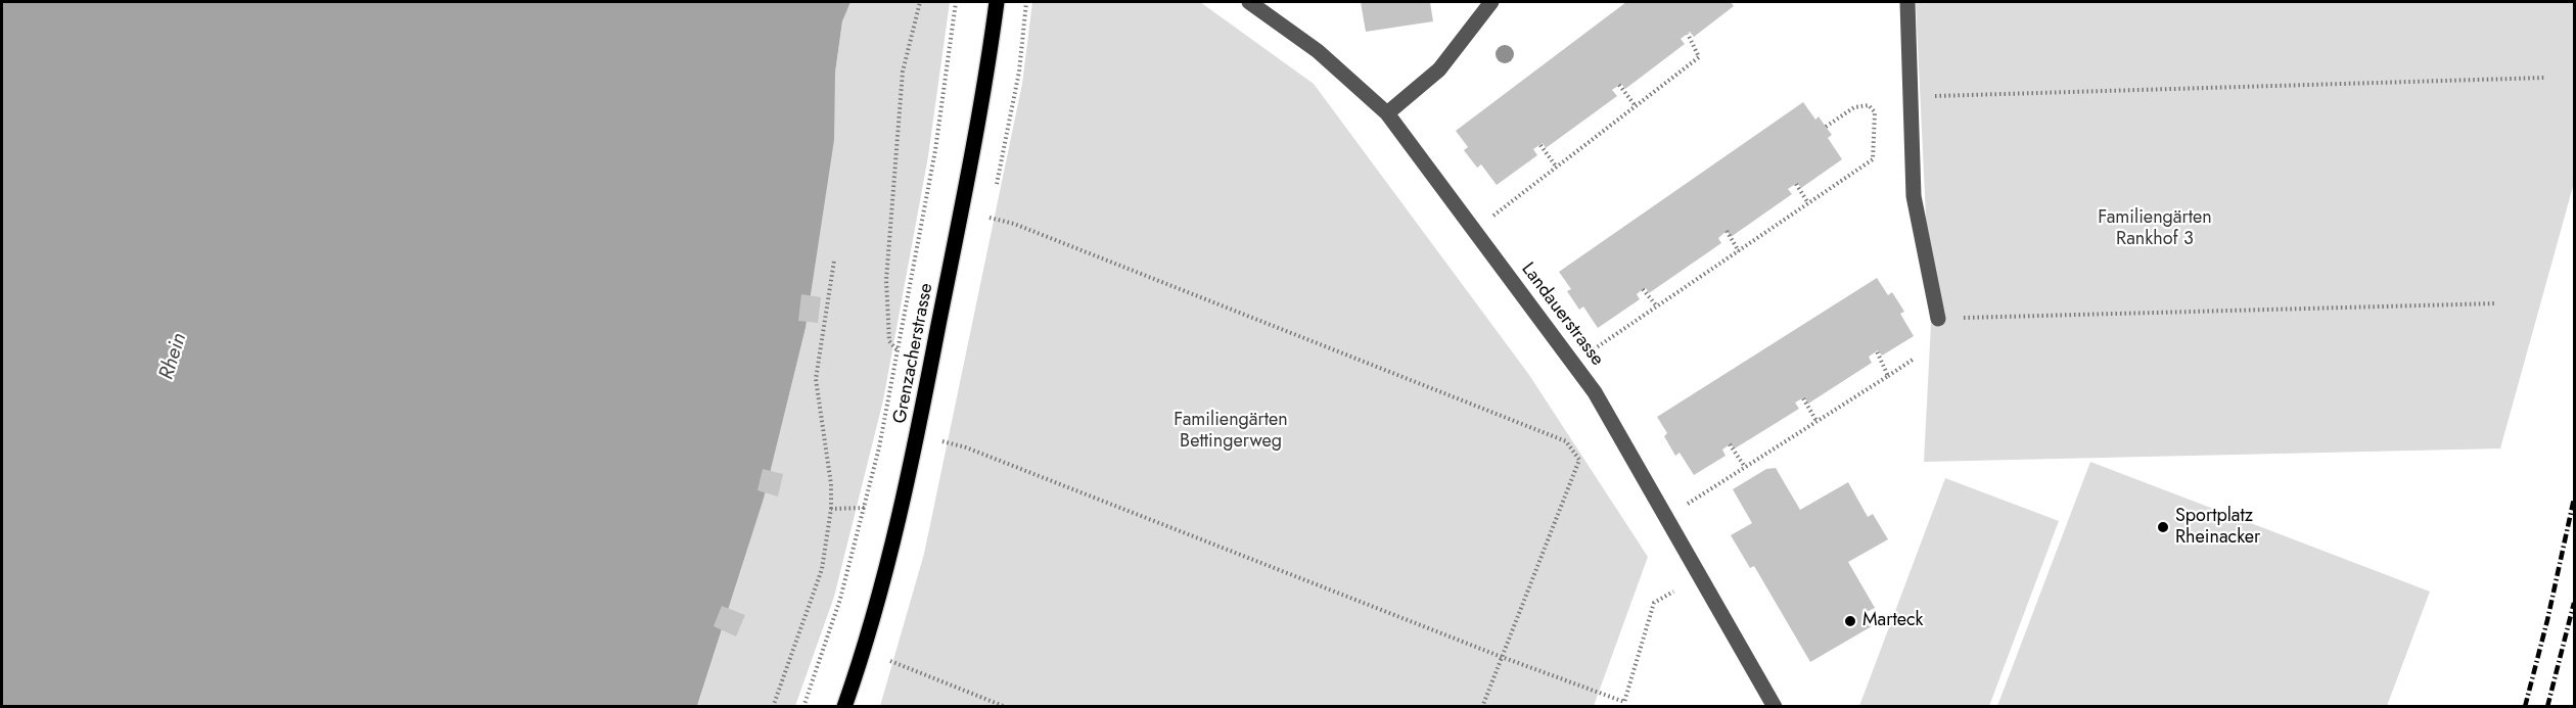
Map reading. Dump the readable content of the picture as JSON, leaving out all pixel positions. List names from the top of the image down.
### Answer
{
  "streets": {
    "main road": ["Grenzacherstrasse"],
    "street": ["Landauerstrasse"]
  },
  "water": ["Rhein"],
  "parks": ["Familiengärten Rankhof 3", "Familiengärten Bettingerweg"],
  "places": ["Sportplatz Rheinacker", "Marteck"]
}
